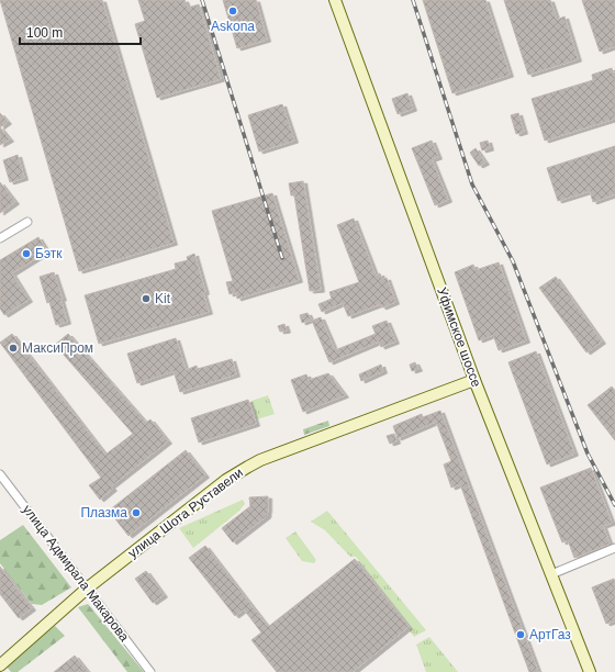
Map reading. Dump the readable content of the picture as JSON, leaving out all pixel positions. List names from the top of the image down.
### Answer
{
  "streets": {
    "main road": ["Уфимское шоссе", "улица Шота Руставели"],
    "street": ["улица Адмирала Макарова"]
  },
  "crossings": [
    ["Уфимское шоссе", "улица Шота Руставели"],
    ["улица Шота Руставели", "улица Адмирала Макарова"]
  ],
  "places": [
    "Askona",
    "Бэтк",
    "Kit",
    "МаксиПром",
    "Плазма",
    "АртГаз"
  ],
  "scale_bar": "100 m"
}
